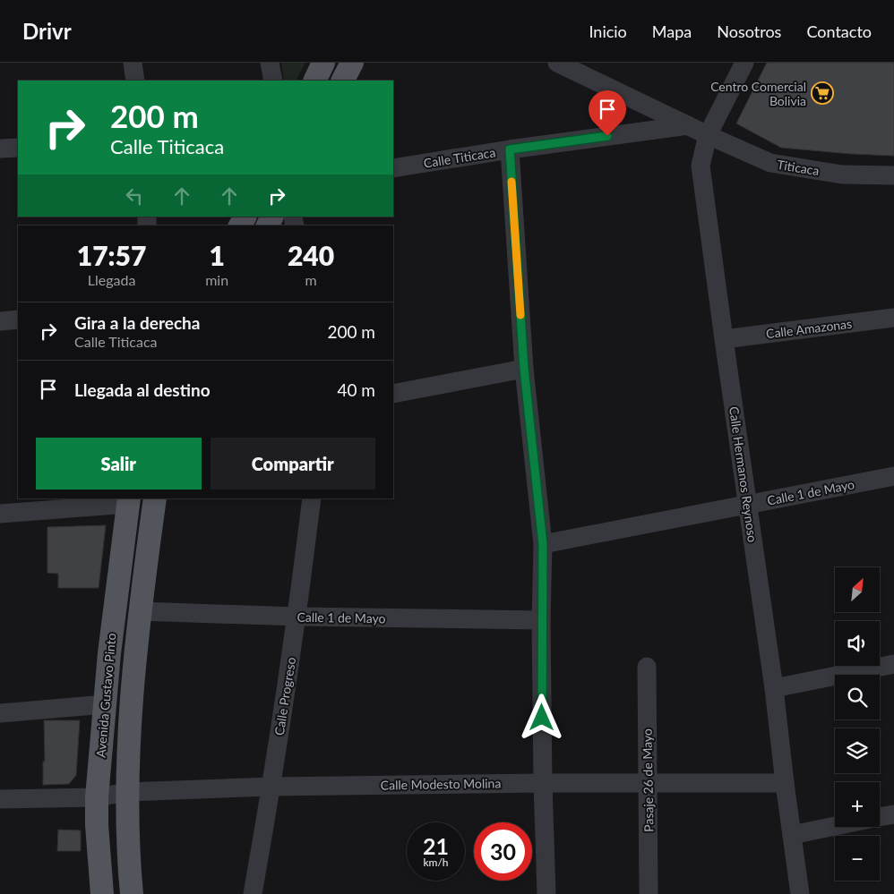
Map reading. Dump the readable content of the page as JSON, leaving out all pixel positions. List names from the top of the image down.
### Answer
{
  "streets": {
    "main road": ["Avenida Gustavo Pinto"],
    "street": [
      "Calle Titicaca",
      "Titicaca",
      "Calle Amazonas",
      "Calle Hermanos Reynoso",
      "Calle 1 de Mayo",
      "Calle Progreso",
      "Pasaje 26 de Mayo",
      "Calle Modesto Molina"
    ]
  },
  "crossings": [
    ["Calle Titicaca", "Titicaca"],
    ["Titicaca", "Calle Hermanos Reynoso"],
    ["Calle Amazonas", "Calle Hermanos Reynoso"],
    ["Calle Hermanos Reynoso", "Calle 1 de Mayo"],
    ["Calle Hermanos Reynoso", "Calle Modesto Molina"],
    ["Calle 1 de Mayo", "Calle Progreso"],
    ["Avenida Gustavo Pinto", "Calle Modesto Molina"],
    ["Calle Progreso", "Calle Modesto Molina"],
    ["Pasaje 26 de Mayo", "Calle Modesto Molina"]
  ],
  "places": {
    "supermarket": ["Centro Comercial Bolivia"]
  },
  "north": "top right",
  "page": {
    "header": "Drivr",
    "nav": [
      "Inicio",
      "Mapa",
      "Nosotros",
      "Contacto"
    ],
    "turn": ["200 m", "Calle Titicaca"],
    "eta": [
      "17:57",
      "Llegada",
      "1",
      "min",
      "240",
      "m"
    ],
    "list": [
      {
        "name": "Gira a la derecha",
        "note": "Calle Titicaca",
        "value": "200 m"
      },
      {
        "name": "Llegada al destino",
        "value": "40 m"
      }
    ],
    "buttons": ["Salir", "Compartir"],
    "map_buttons": ["+", "−"],
    "speed": "21 km/h",
    "limit": "30"
  }
}
